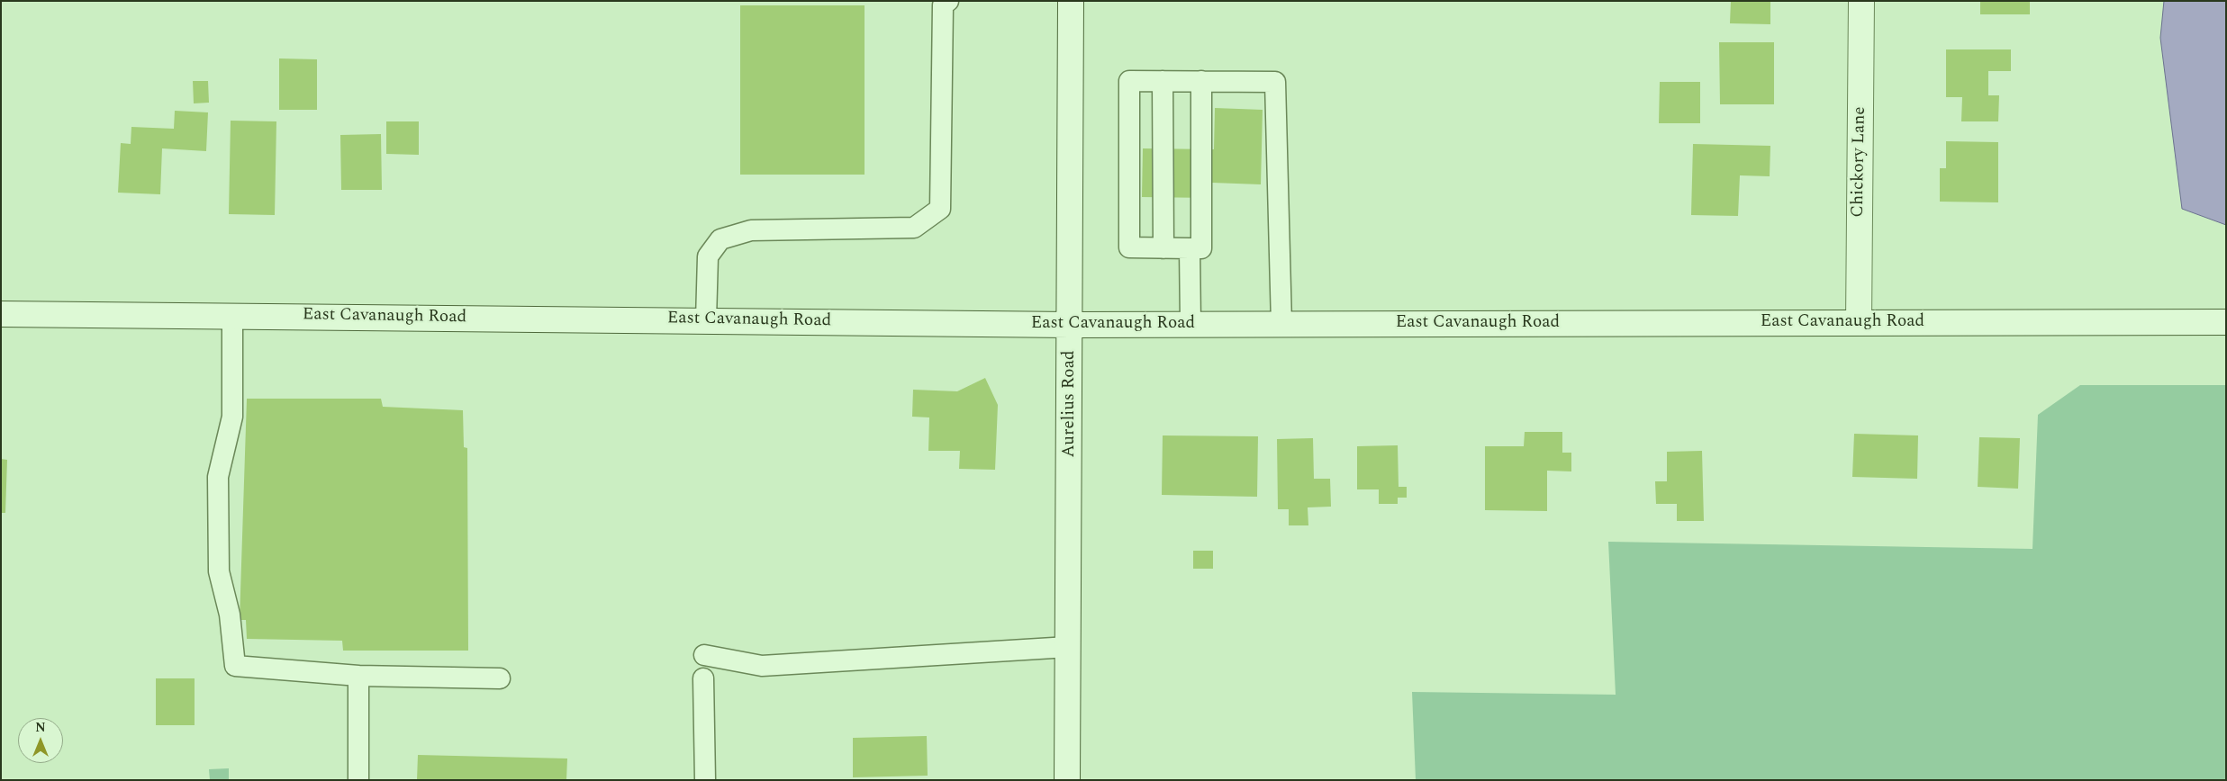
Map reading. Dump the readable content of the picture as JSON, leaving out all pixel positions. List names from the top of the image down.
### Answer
{
  "streets": {
    "street": ["Chickory Lane", "East Cavanaugh Road", "Aurelius Road"]
  },
  "crossings": [
    ["Chickory Lane", "East Cavanaugh Road"],
    ["East Cavanaugh Road", "Aurelius Road"]
  ],
  "north": "top"
}
